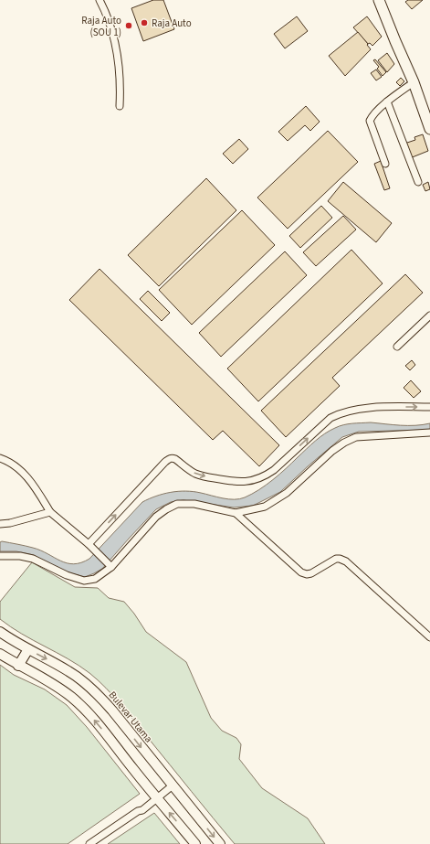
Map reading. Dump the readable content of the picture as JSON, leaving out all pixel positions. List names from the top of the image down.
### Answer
{
  "streets": {
    "main road": ["Bulevar Utama"]
  },
  "places": ["Raja Auto", "Raja Auto (SOU 1)"]
}
